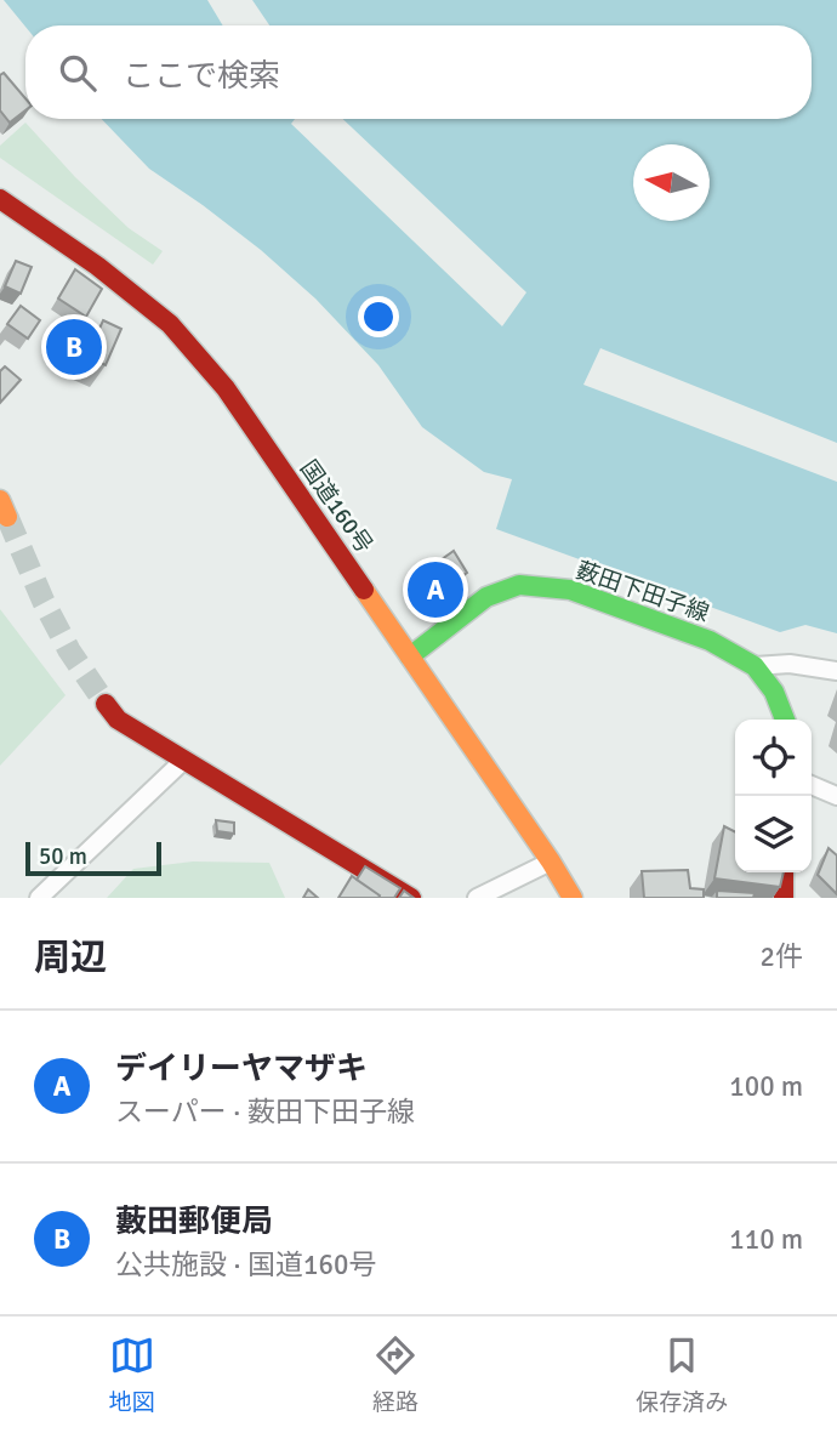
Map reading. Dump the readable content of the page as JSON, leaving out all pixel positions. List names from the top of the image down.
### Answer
{
  "streets": {
    "main road": ["国道160号", "薮田下田子線"]
  },
  "crossings": [
    ["国道160号", "薮田下田子線"]
  ],
  "scale_bar": "50 m",
  "north": "left",
  "page": {
    "search": "ここで検索",
    "pins": ["B", "A"],
    "scale": "50 m",
    "heading": ["周辺", "2件"],
    "list": [
      {
        "mark": "A",
        "name": "デイリーヤマザキ",
        "note": "スーパー · 薮田下田子線",
        "value": "100 m"
      },
      {
        "mark": "B",
        "name": "藪田郵便局",
        "note": "公共施設 · 国道160号",
        "value": "110 m"
      }
    ],
    "nav": ["地図", "経路", "保存済み"]
  }
}
